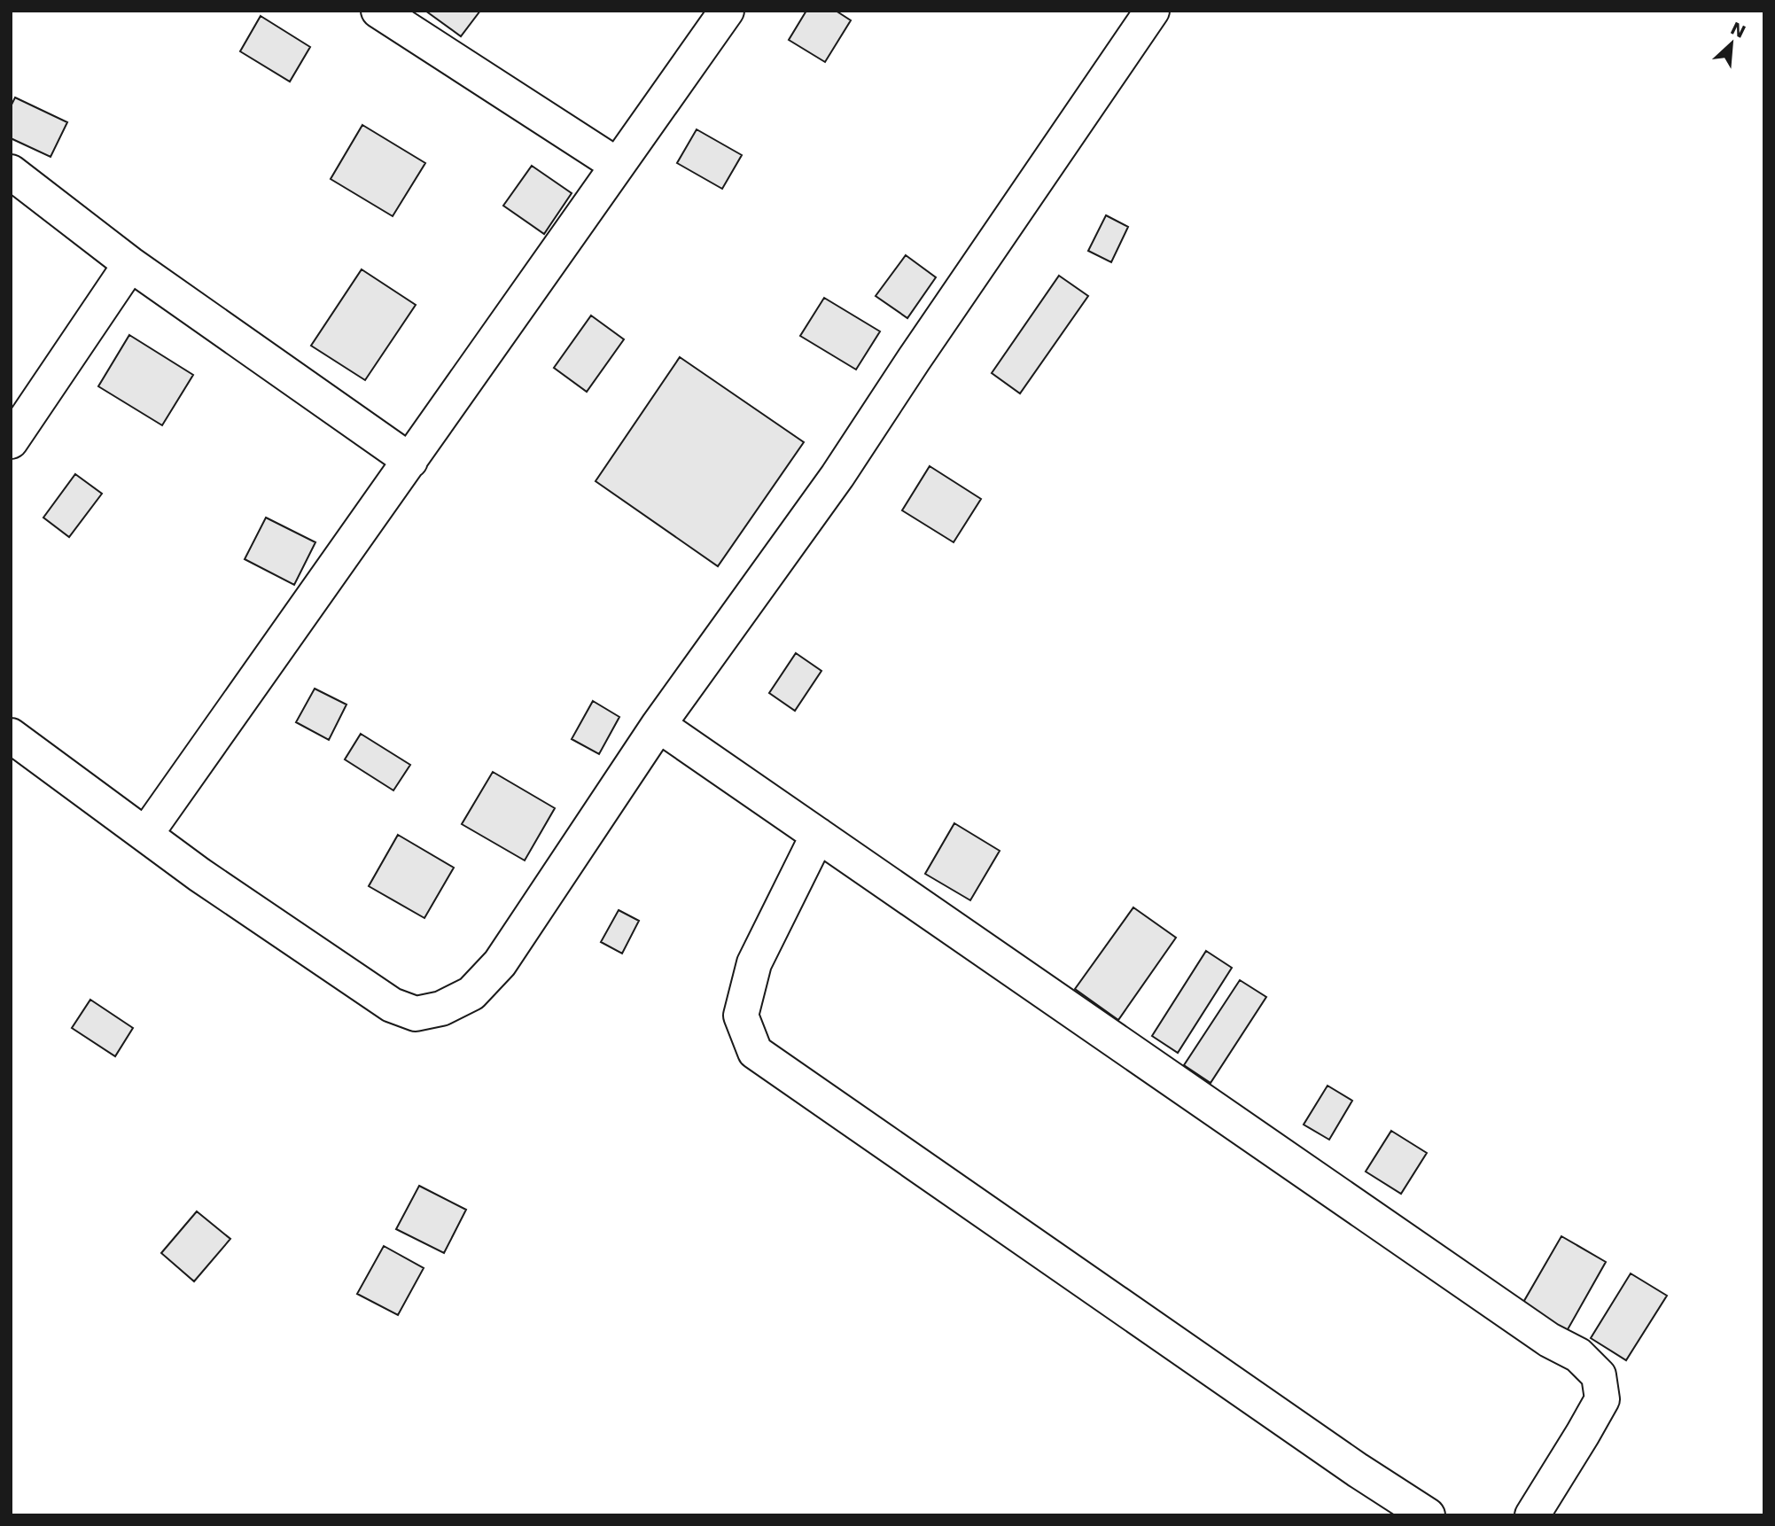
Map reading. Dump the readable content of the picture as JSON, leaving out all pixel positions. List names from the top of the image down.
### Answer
{
  "north": "top right"
}
